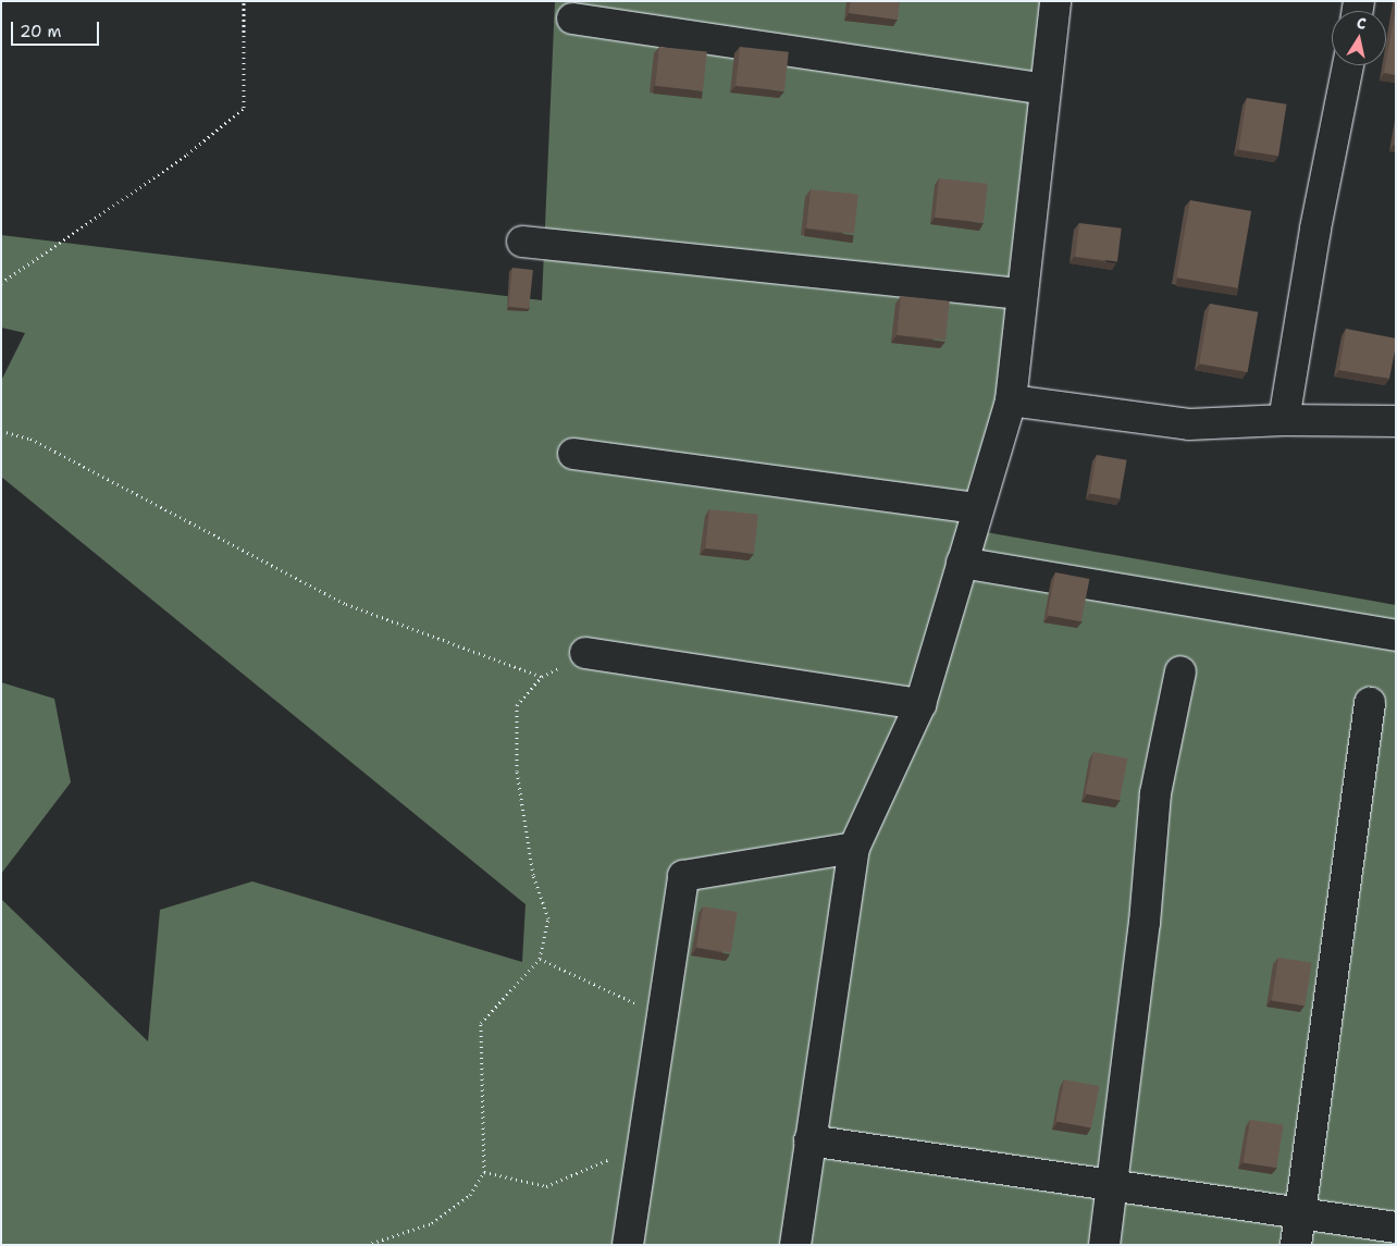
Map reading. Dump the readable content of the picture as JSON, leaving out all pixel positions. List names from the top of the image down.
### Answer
{
  "scale_bar": "20 m",
  "north": "top"
}
